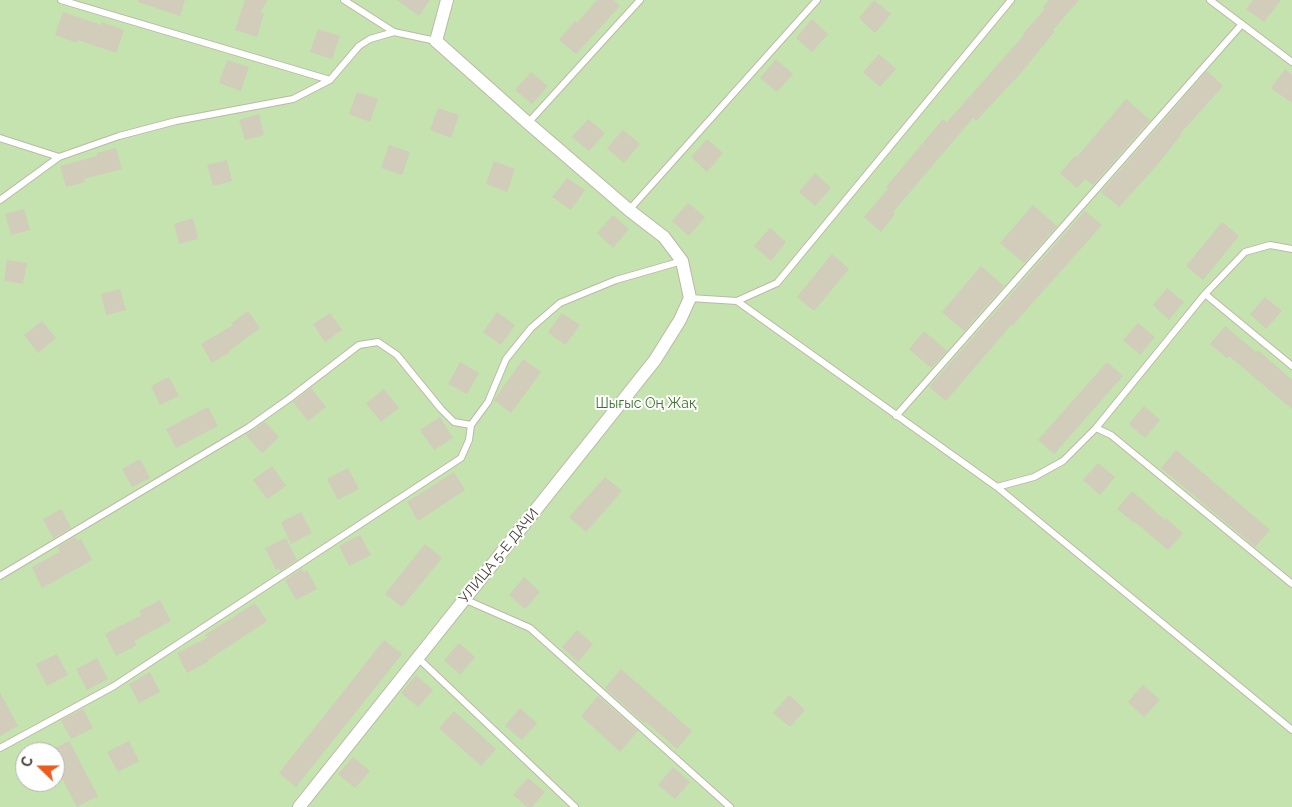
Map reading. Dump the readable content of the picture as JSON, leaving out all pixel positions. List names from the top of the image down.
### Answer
{
  "streets": {
    "street": ["УЛИЦА 5-Е ДАЧИ"]
  },
  "parks": ["Шығыс Оң Жақ"],
  "north": "left"
}
